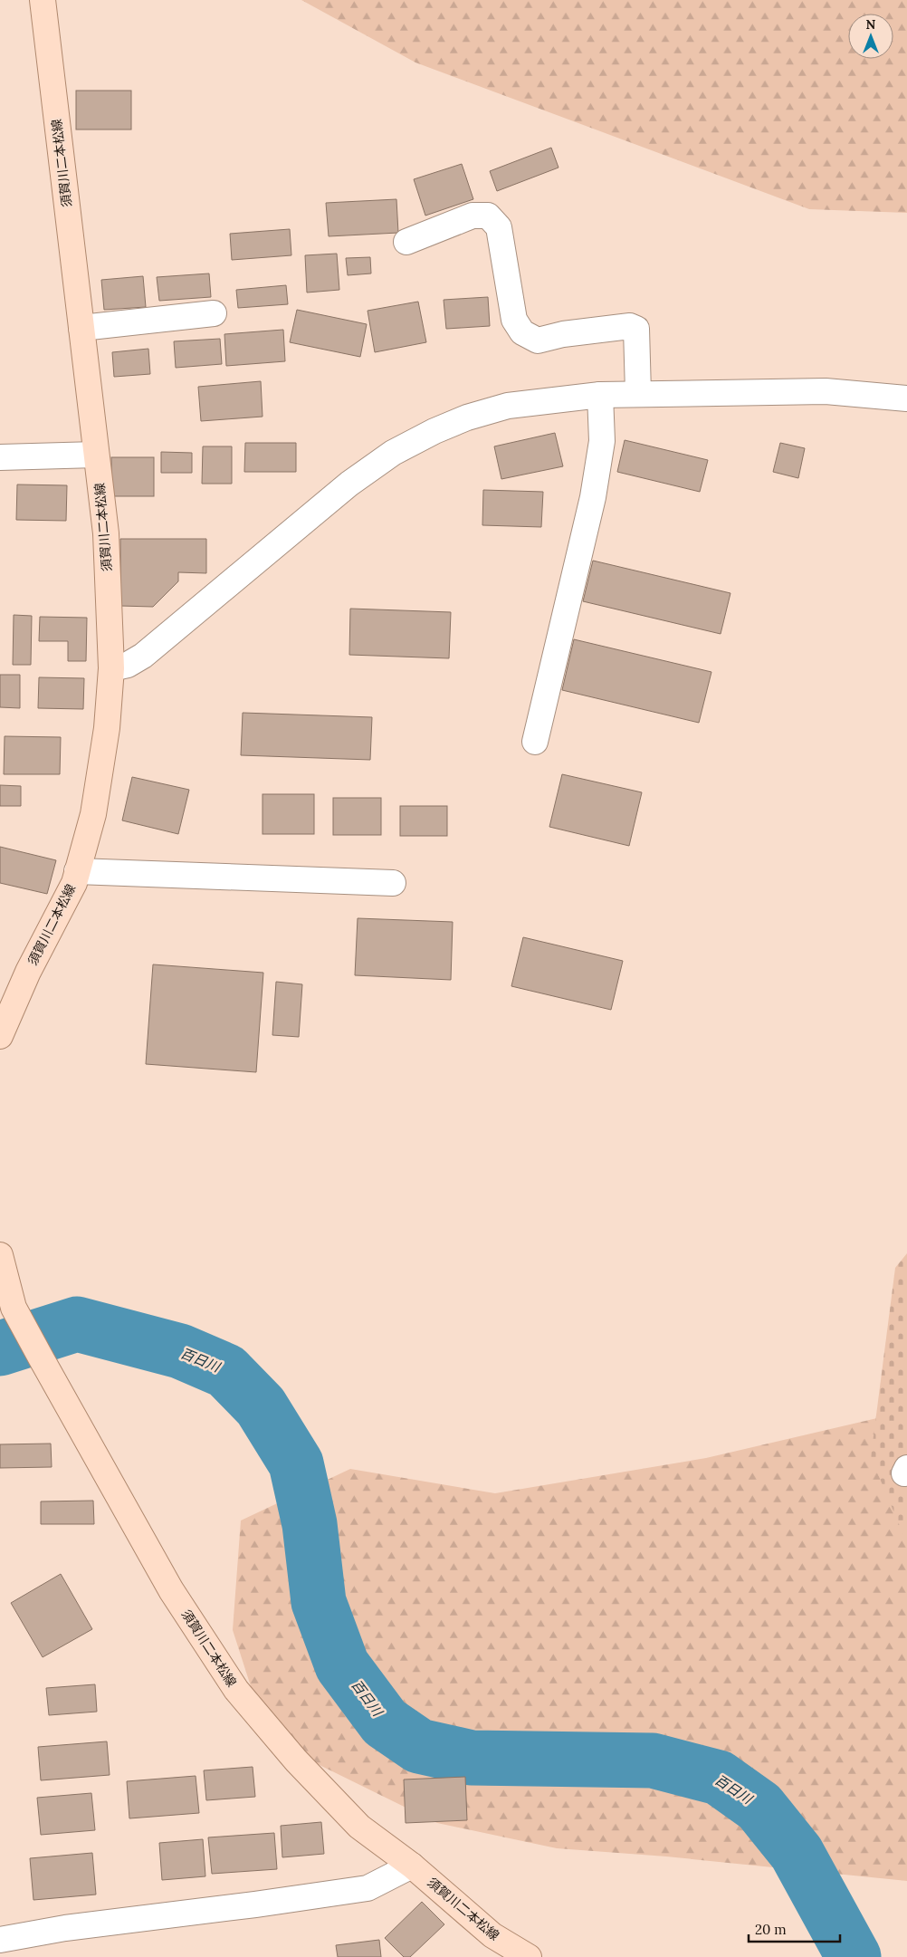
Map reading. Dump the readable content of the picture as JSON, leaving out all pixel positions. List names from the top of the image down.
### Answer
{
  "streets": {
    "main road": ["須賀川二本松線"]
  },
  "water": ["百日川"],
  "scale_bar": "20 m",
  "north": "top"
}
